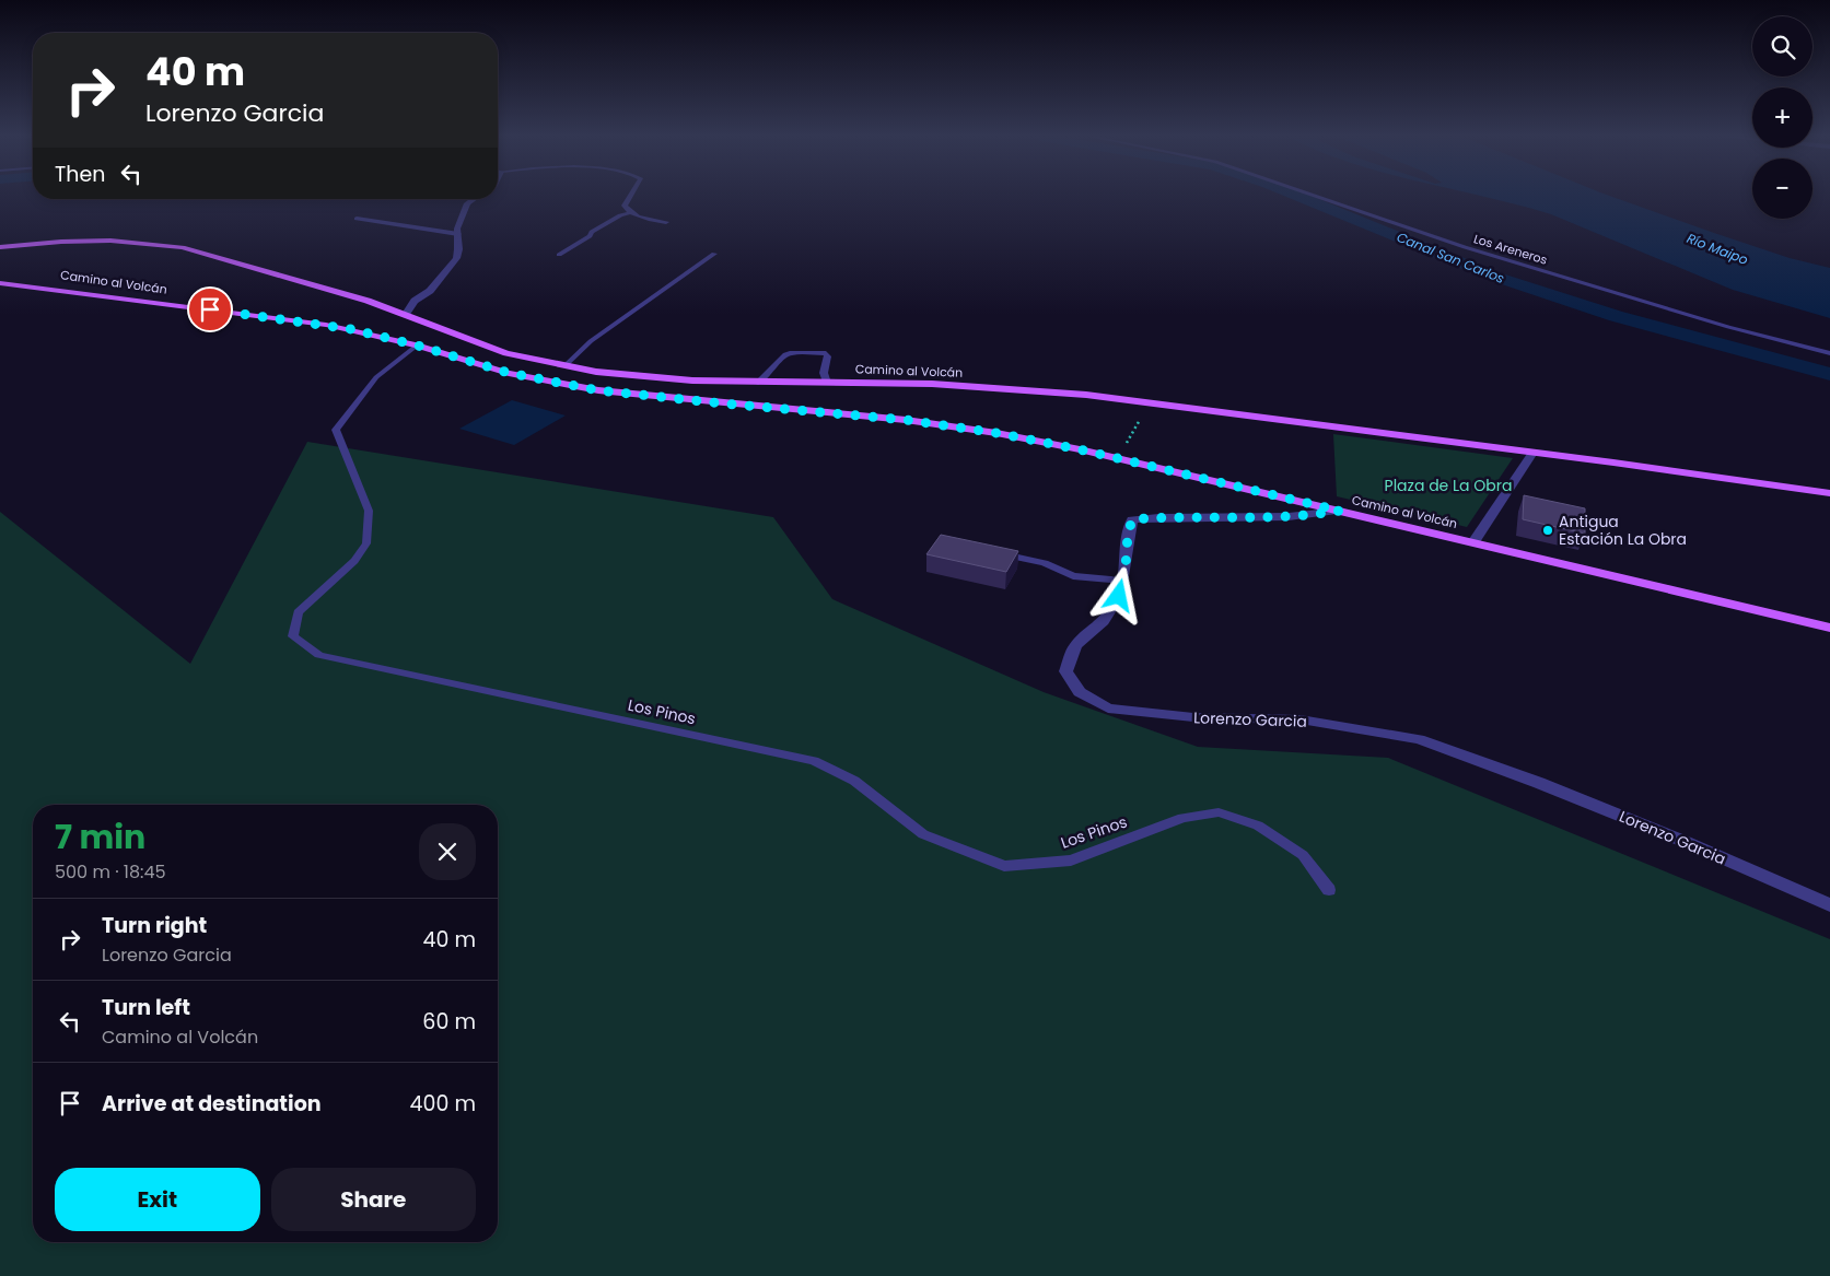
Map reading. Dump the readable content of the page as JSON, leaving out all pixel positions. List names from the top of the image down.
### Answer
{
  "streets": {
    "main road": ["Camino al Volcán"],
    "street": ["Lorenzo Garcia"],
    "lane": ["Los Areneros", "Los Pinos"]
  },
  "crossings": [
    ["Camino al Volcán", "Los Pinos"],
    ["Camino al Volcán", "Lorenzo Garcia"]
  ],
  "water": ["Río Maipo", "Canal San Carlos"],
  "parks": ["Plaza de La Obra"],
  "places": ["Antigua Estación La Obra"],
  "page": {
    "map_buttons": ["+", "−"],
    "turn": ["40 m", "Lorenzo Garcia"],
    "then": "Then",
    "heading": ["7 min", "500 m · 18:45"],
    "list": [
      {
        "name": "Turn right",
        "note": "Lorenzo Garcia",
        "value": "40 m"
      },
      {
        "name": "Turn left",
        "note": "Camino al Volcán",
        "value": "60 m"
      },
      {
        "name": "Arrive at destination",
        "value": "400 m"
      }
    ],
    "buttons": ["Exit", "Share"]
  }
}
